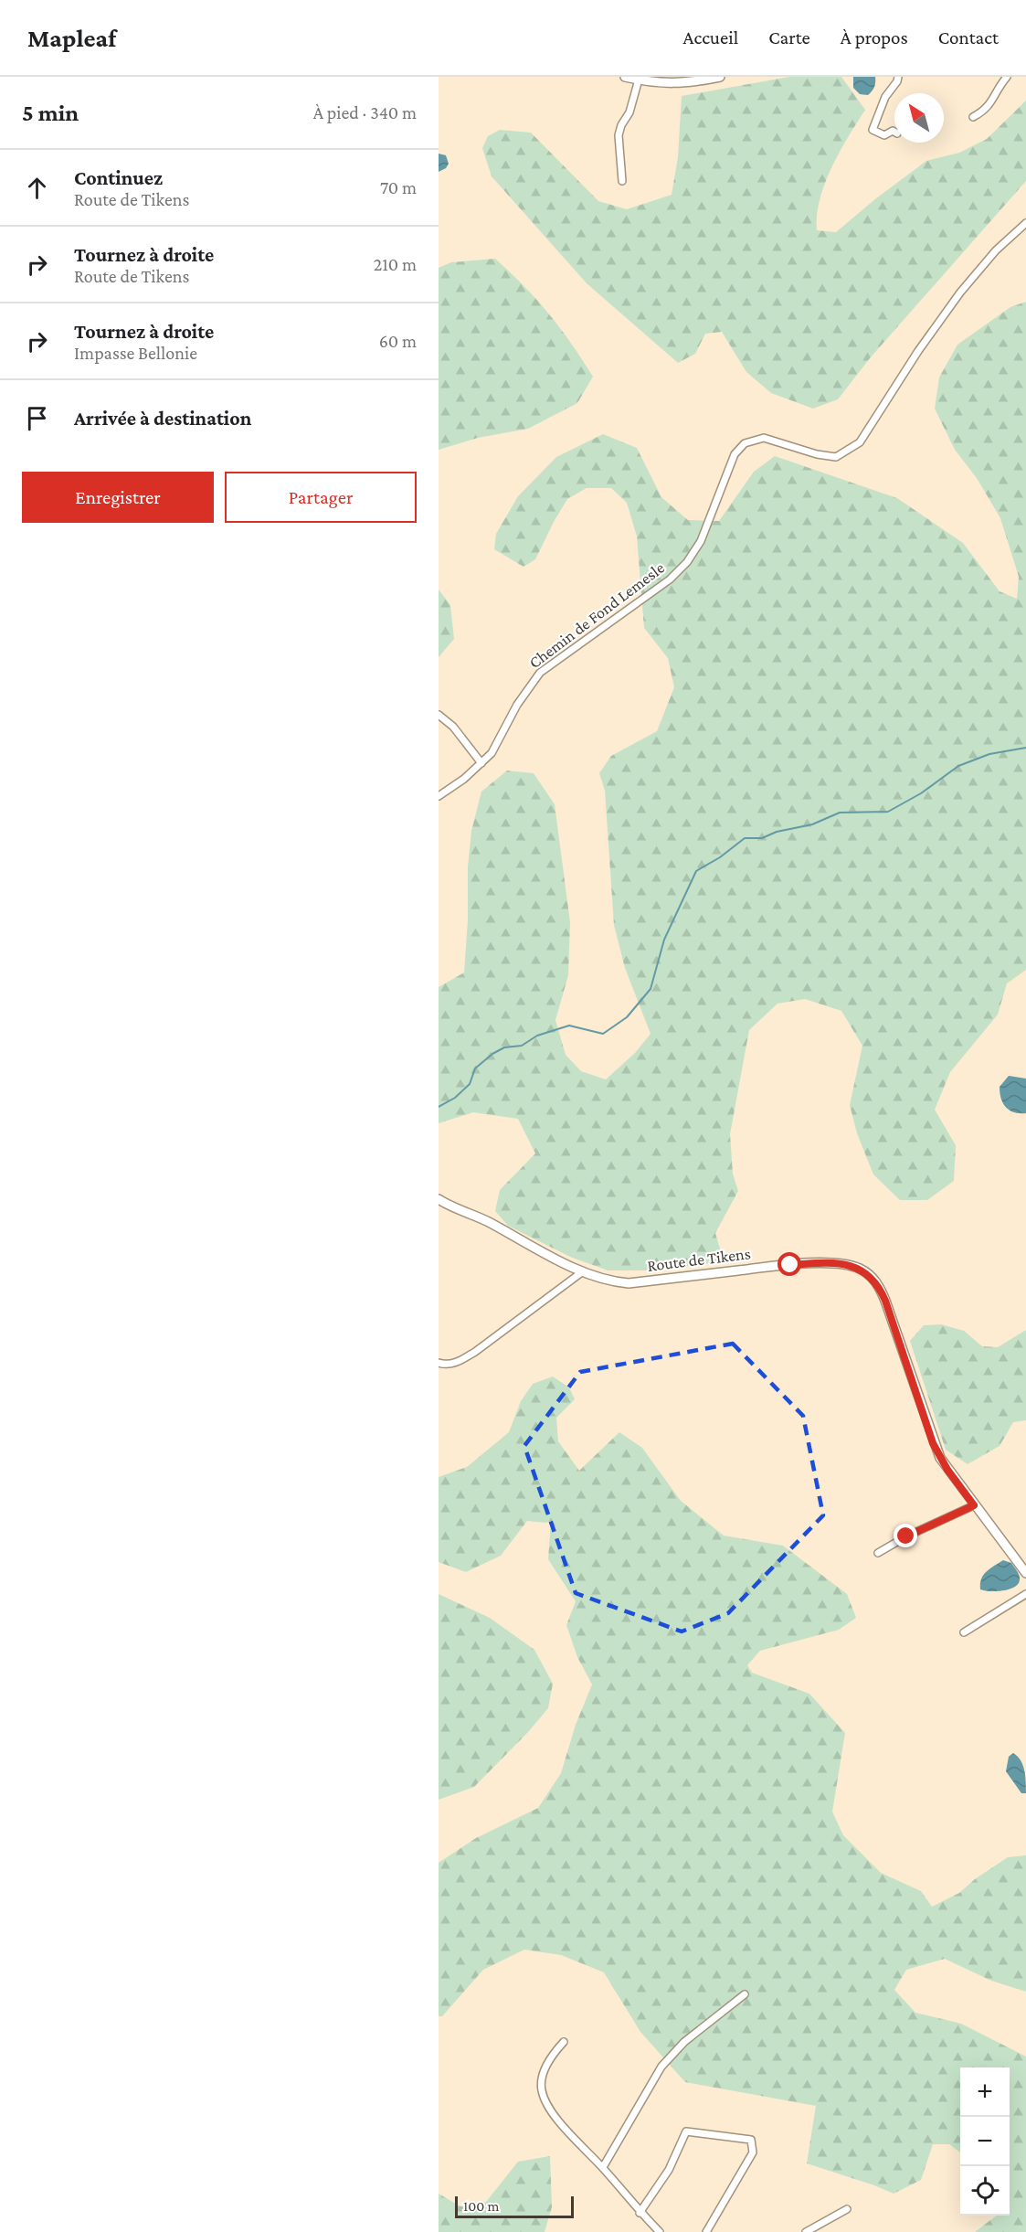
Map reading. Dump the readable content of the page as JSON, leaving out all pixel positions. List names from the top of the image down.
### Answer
{
  "streets": {
    "street": ["Chemin de Fond Lemesle", "Route de Tikens"]
  },
  "scale_bar": "100 m",
  "north": "top left",
  "page": {
    "header": "Mapleaf",
    "nav": [
      "Accueil",
      "Carte",
      "À propos",
      "Contact"
    ],
    "heading": ["5 min", "À pied · 340 m"],
    "list": [
      ["Continuez", "Route de Tikens", "70 m"],
      ["Tournez à droite", "Route de Tikens", "210 m"],
      ["Tournez à droite", "Impasse Bellonie", "60 m"],
      "Arrivée à destination"
    ],
    "buttons": ["Enregistrer", "Partager"],
    "map_buttons": ["+", "−"],
    "scale": "100 m"
  }
}
